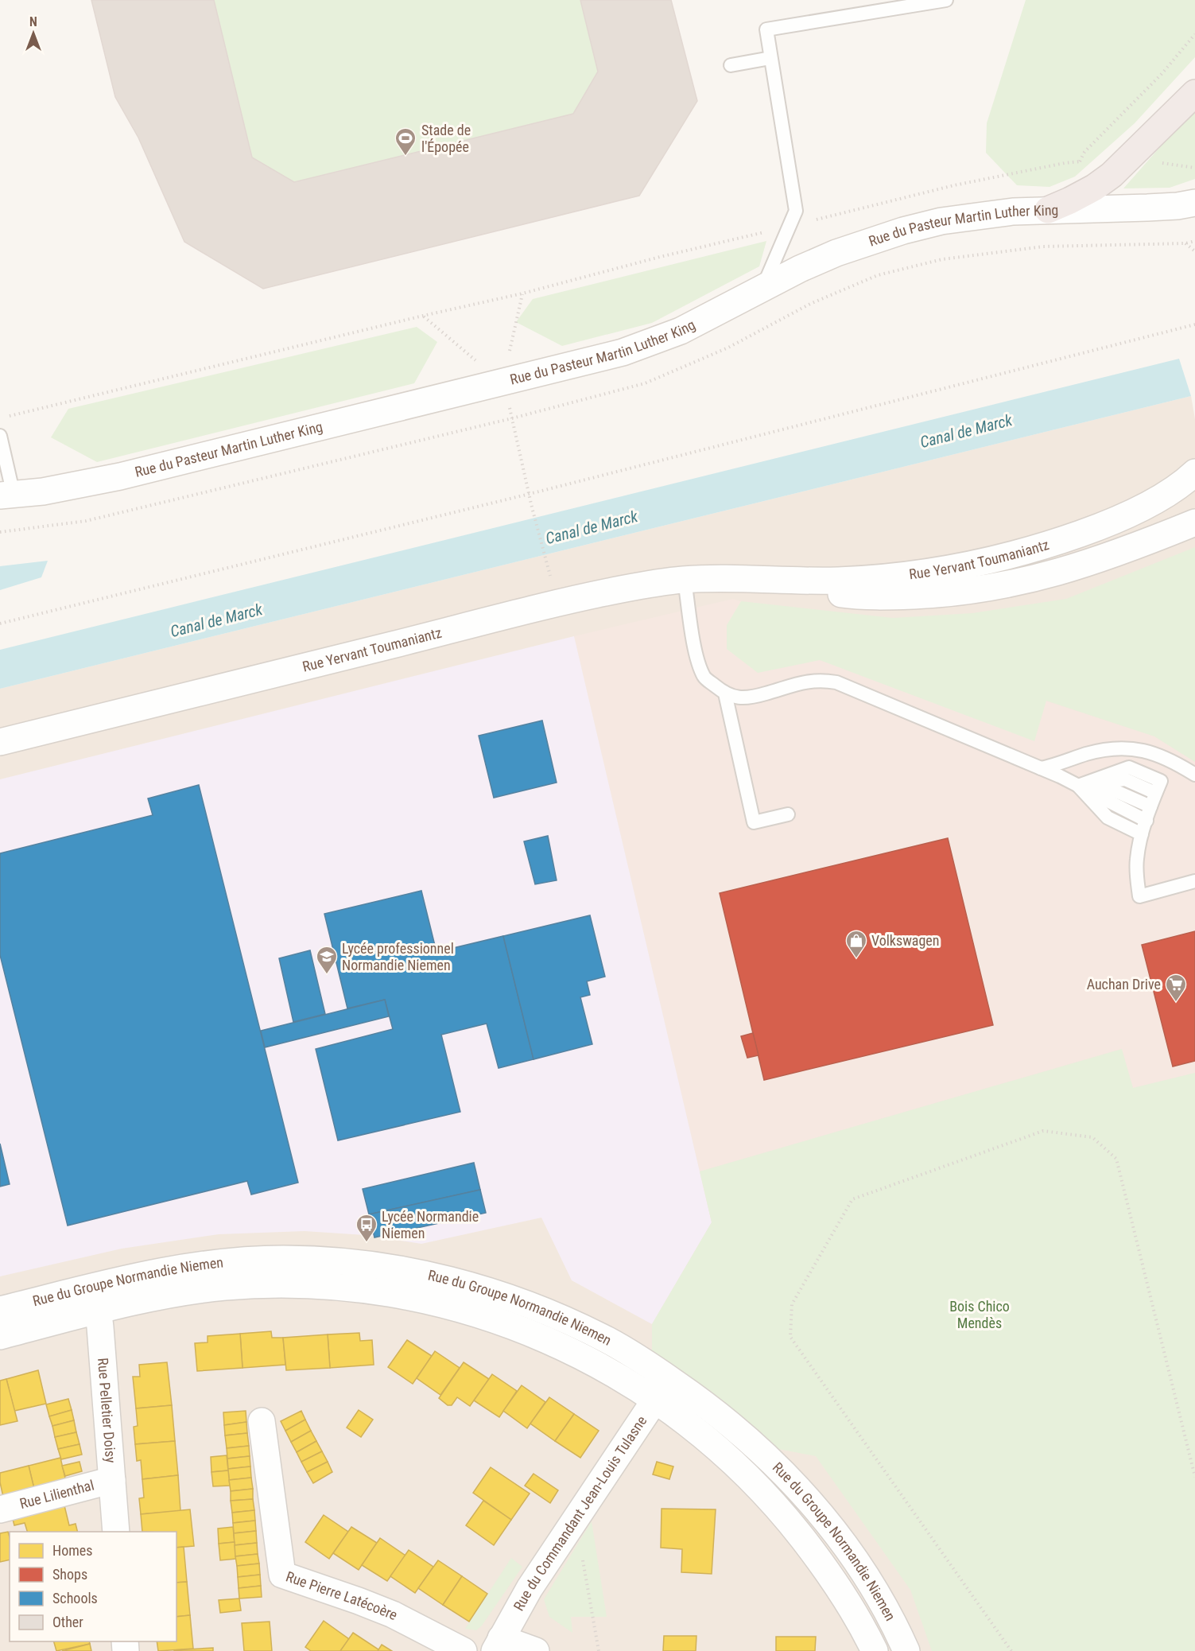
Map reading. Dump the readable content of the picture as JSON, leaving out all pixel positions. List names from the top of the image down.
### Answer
{
  "streets": {
    "street": [
      "Rue du Pasteur Martin Luther King",
      "Rue Yervant Toumaniantz",
      "Rue du Groupe Normandie Niemen",
      "Rue Pelletier Doisy",
      "Rue Lilienthal",
      "Rue du Commandant Jean-Louis Tulasne",
      "Rue Pierre Latécoère"
    ]
  },
  "crossings": [
    ["Rue du Groupe Normandie Niemen", "Rue Pelletier Doisy"],
    ["Rue du Groupe Normandie Niemen", "Rue du Commandant Jean-Louis Tulasne"],
    ["Rue Pelletier Doisy", "Rue Lilienthal"]
  ],
  "water": ["Canal de Marck"],
  "parks": ["Bois Chico Mendès"],
  "places": {
    "sports": ["Stade de l'Épopée"],
    "shop": ["Volkswagen"],
    "school or university": ["Lycée professionnel Normandie Niemen"],
    "supermarket": ["Auchan Drive"],
    "bus stop": ["Lycée Normandie Niemen"]
  },
  "legend": [
    "Homes",
    "Shops",
    "Schools",
    "Other"
  ],
  "north": "top"
}
